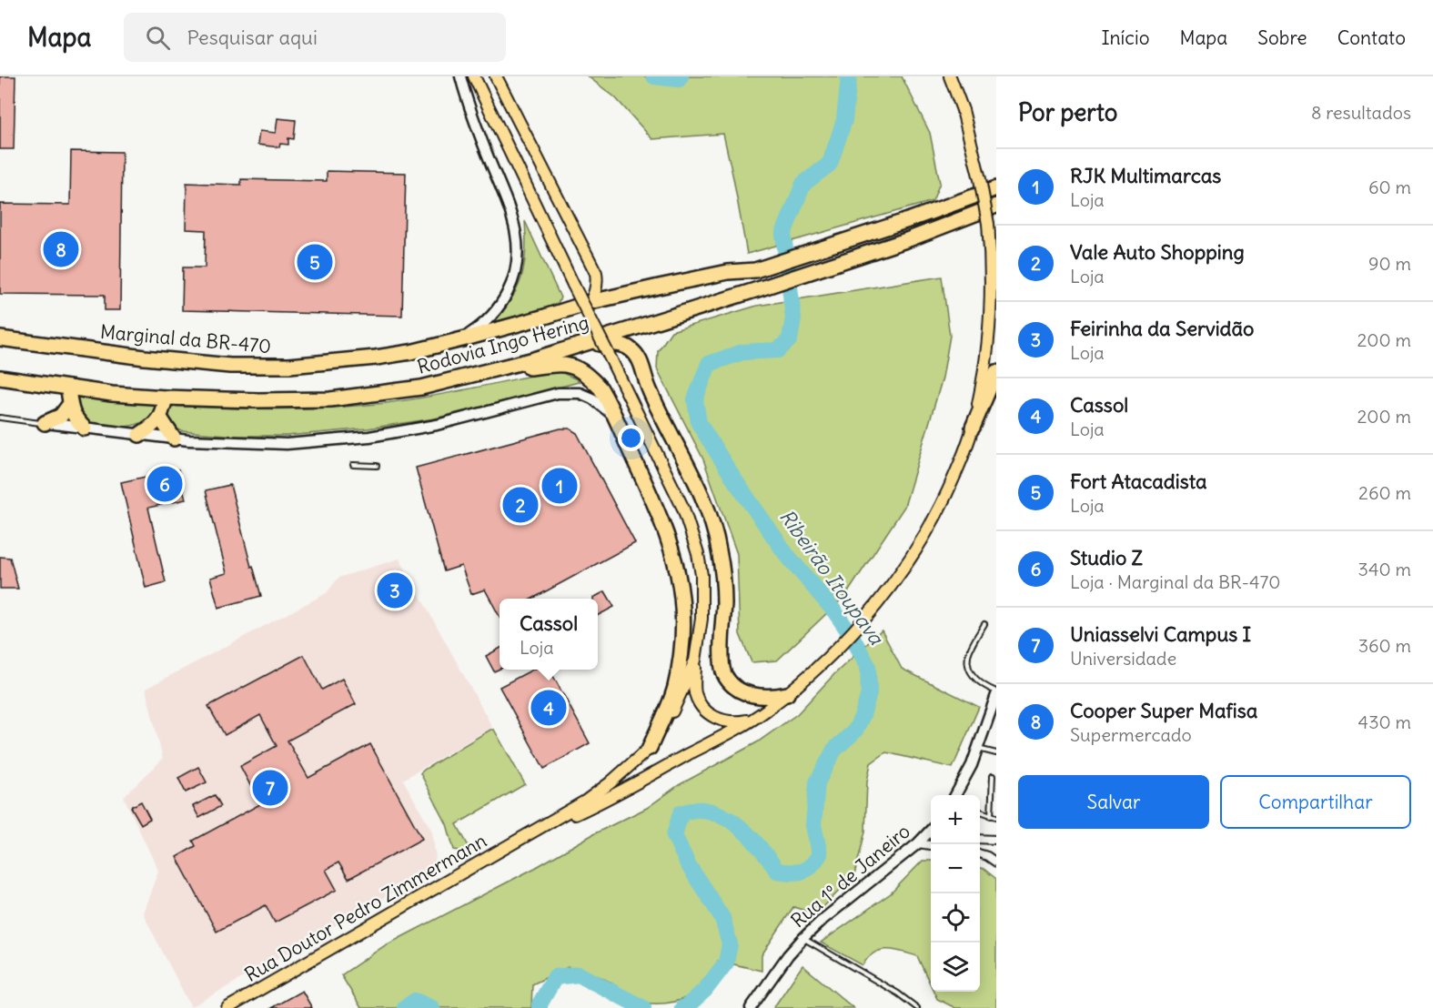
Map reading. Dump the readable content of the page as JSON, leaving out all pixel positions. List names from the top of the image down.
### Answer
{
  "streets": {
    "highway": ["Marginal da BR-470", "Rodovia Ingo Hering"],
    "main road": ["Rua Doutor Pedro Zimmermann"],
    "street": ["Rua 1º de Janeiro"]
  },
  "water": ["Ribeirão Itoupava"],
  "page": {
    "header": "Mapa",
    "search": "Pesquisar aqui",
    "nav": [
      "Início",
      "Mapa",
      "Sobre",
      "Contato"
    ],
    "heading": ["Por perto", "8 resultados"],
    "list": [
      {
        "mark": "1",
        "name": "RJK Multimarcas",
        "note": "Loja",
        "value": "60 m"
      },
      {
        "mark": "2",
        "name": "Vale Auto Shopping",
        "note": "Loja",
        "value": "90 m"
      },
      {
        "mark": "3",
        "name": "Feirinha da Servidão",
        "note": "Loja",
        "value": "200 m"
      },
      {
        "mark": "4",
        "name": "Cassol",
        "note": "Loja",
        "value": "200 m"
      },
      {
        "mark": "5",
        "name": "Fort Atacadista",
        "note": "Loja",
        "value": "260 m"
      },
      {
        "mark": "6",
        "name": "Studio Z",
        "note": "Loja · Marginal da BR-470",
        "value": "340 m"
      },
      {
        "mark": "7",
        "name": "Uniasselvi Campus I",
        "note": "Universidade",
        "value": "360 m"
      },
      {
        "mark": "8",
        "name": "Cooper Super Mafisa",
        "note": "Supermercado",
        "value": "430 m"
      }
    ],
    "pins": [
      "8",
      "5",
      "6",
      "1",
      "2",
      "3",
      "4",
      "7"
    ],
    "popup": ["Cassol", "Loja"],
    "buttons": ["Salvar", "Compartilhar"],
    "map_buttons": ["+", "−"]
  }
}
